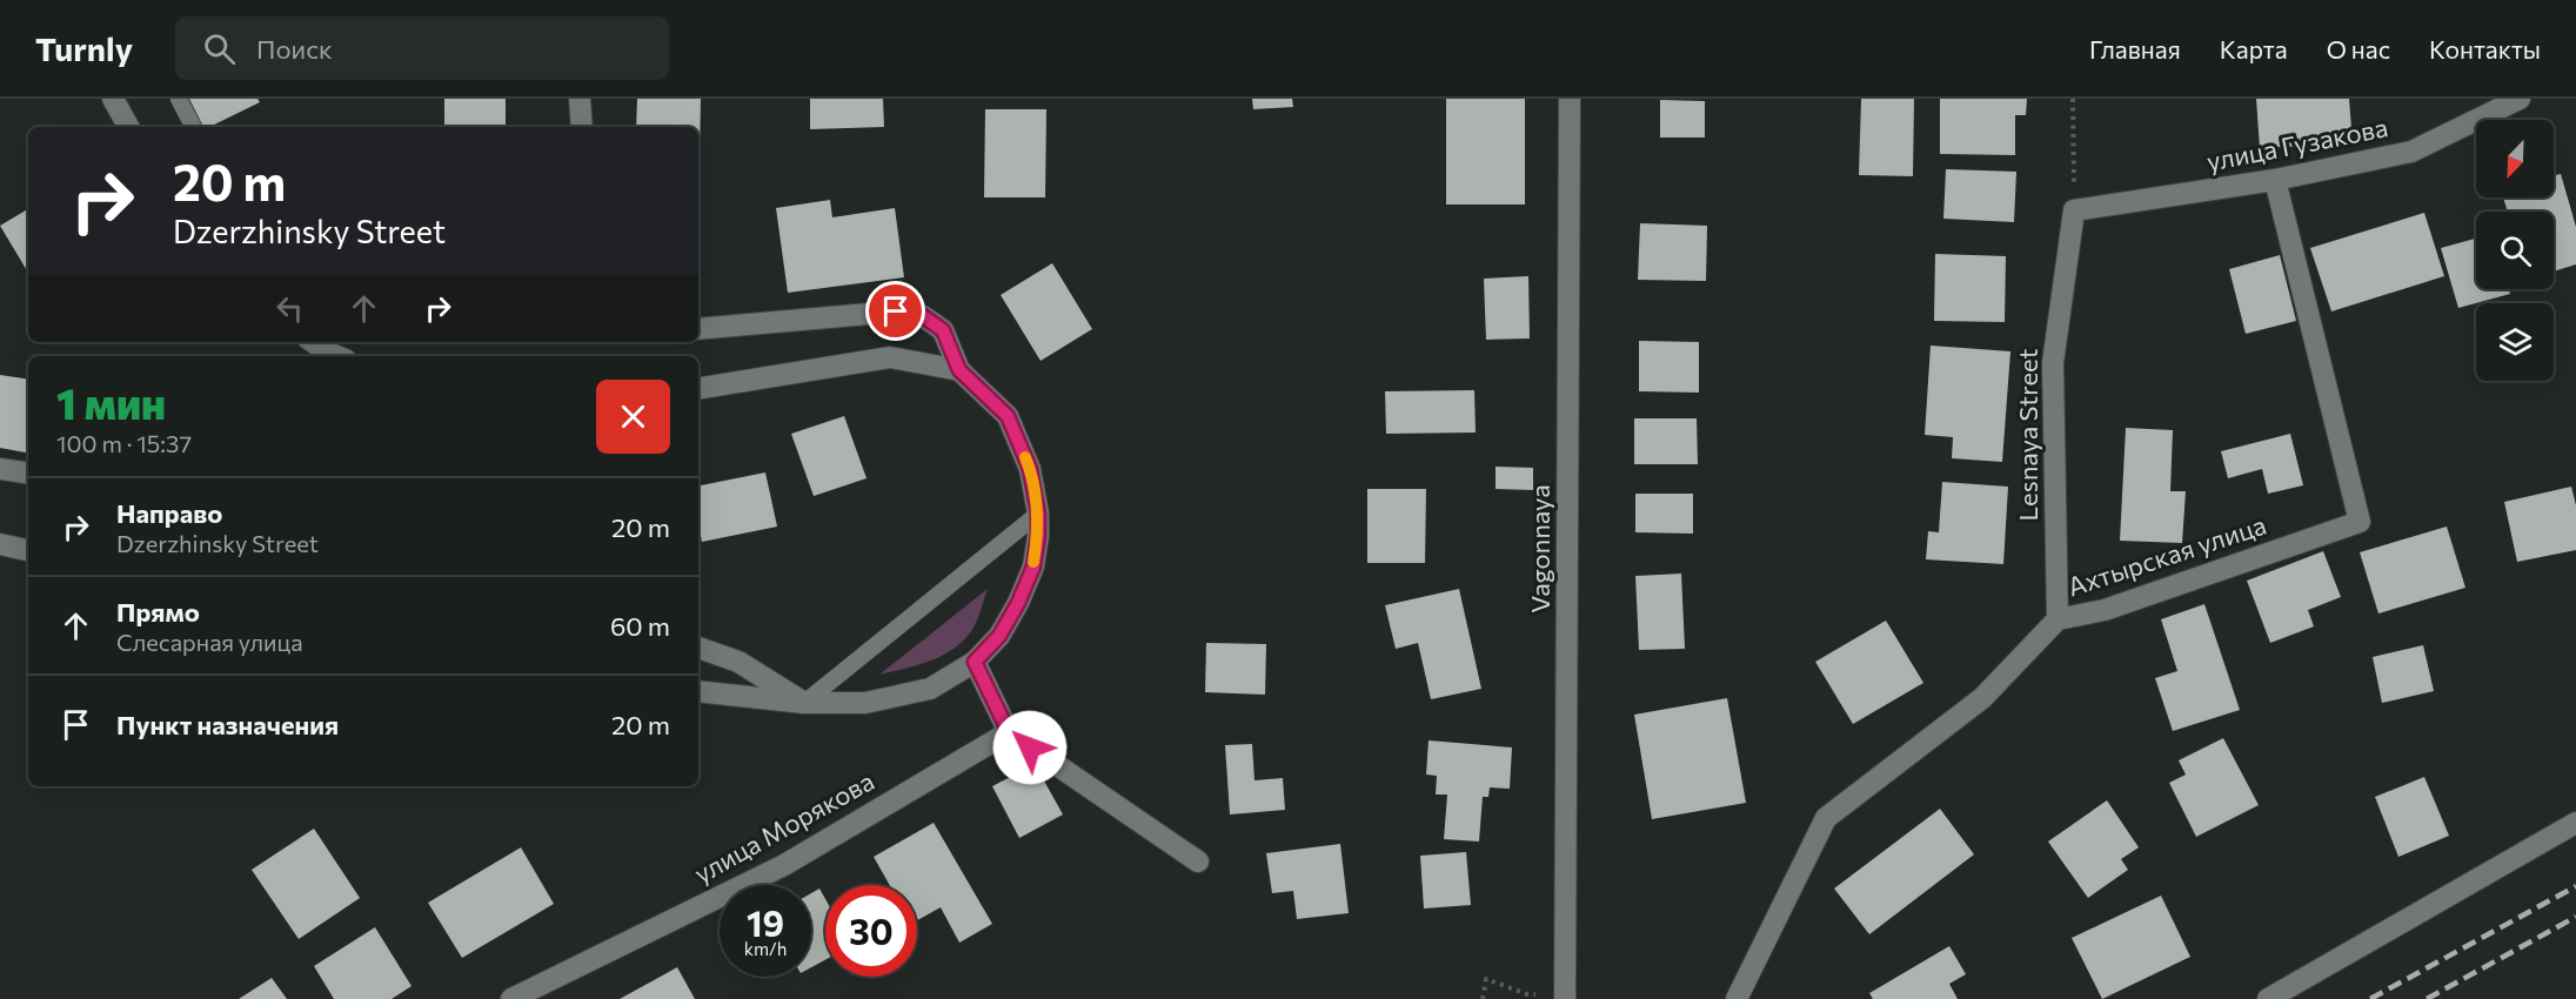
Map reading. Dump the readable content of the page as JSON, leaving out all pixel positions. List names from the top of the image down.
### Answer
{
  "streets": {
    "street": [
      "улица Гузакова",
      "Lesnaya Street",
      "Vagonnaya",
      "Ахтырская улица",
      "улица Морякова"
    ]
  },
  "crossings": [
    ["улица Гузакова", "Lesnaya Street"],
    ["улица Гузакова", "Ахтырская улица"],
    ["Lesnaya Street", "Ахтырская улица"]
  ],
  "north": "bottom left",
  "page": {
    "header": "Turnly",
    "search": "Поиск",
    "nav": [
      "Главная",
      "Карта",
      "О нас",
      "Контакты"
    ],
    "turn": ["20 m", "Dzerzhinsky Street"],
    "heading": ["1 мин", "100 m · 15:37"],
    "list": [
      {
        "name": "Направо",
        "note": "Dzerzhinsky Street",
        "value": "20 m"
      },
      {
        "name": "Прямо",
        "note": "Слесарная улица",
        "value": "60 m"
      },
      {
        "name": "Пункт назначения",
        "value": "20 m"
      }
    ],
    "speed": "19 km/h",
    "limit": "30"
  }
}
